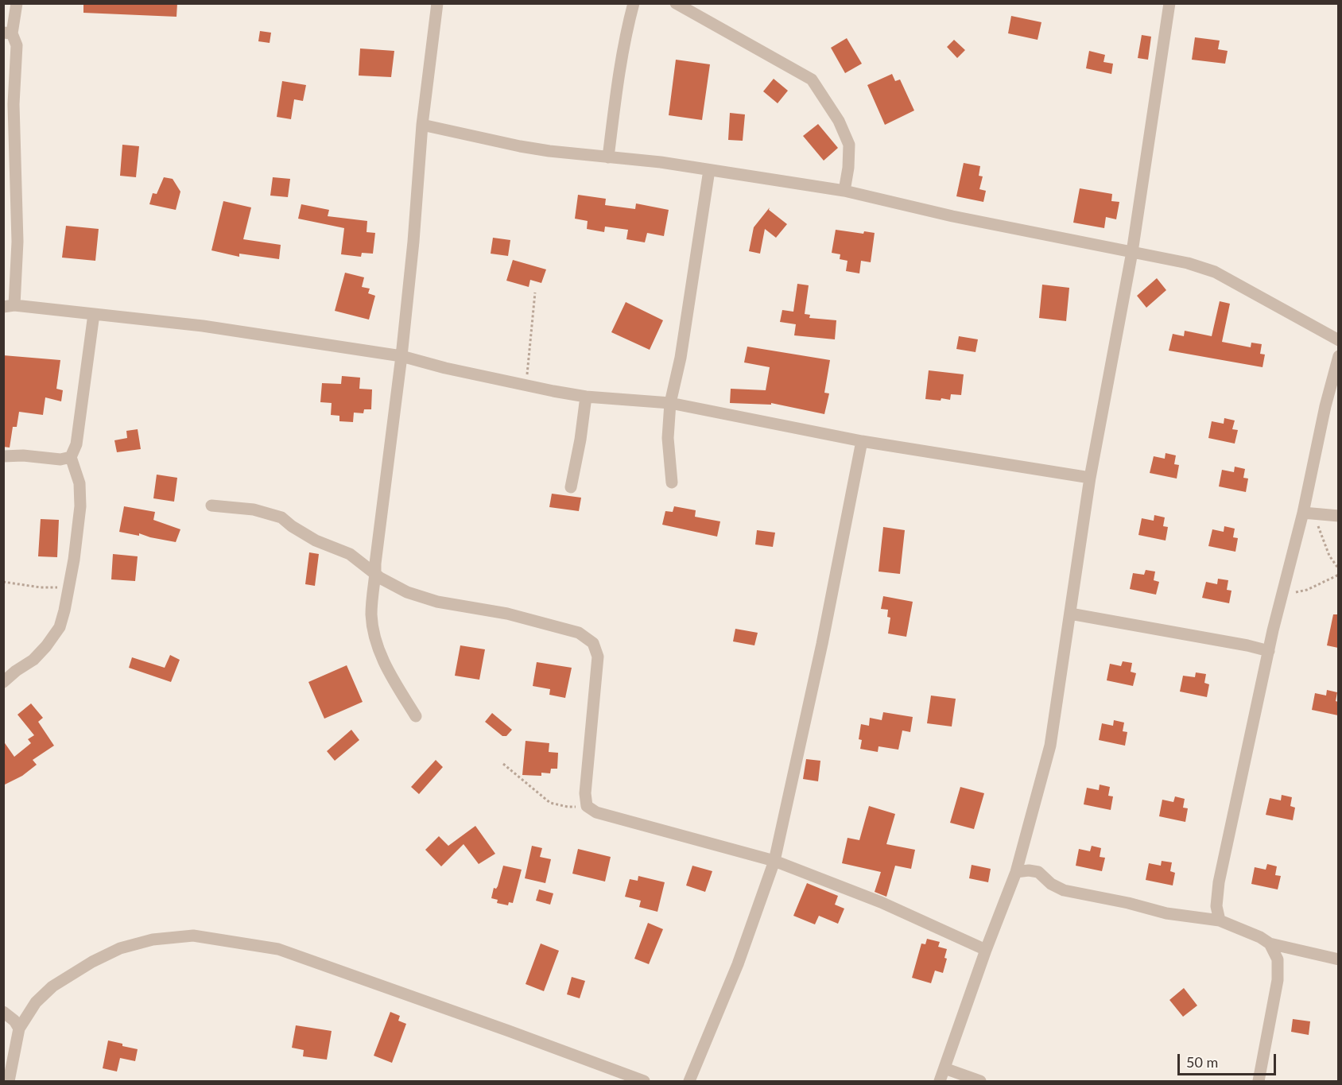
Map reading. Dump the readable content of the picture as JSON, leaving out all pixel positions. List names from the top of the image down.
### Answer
{
  "scale_bar": "50 m"
}
